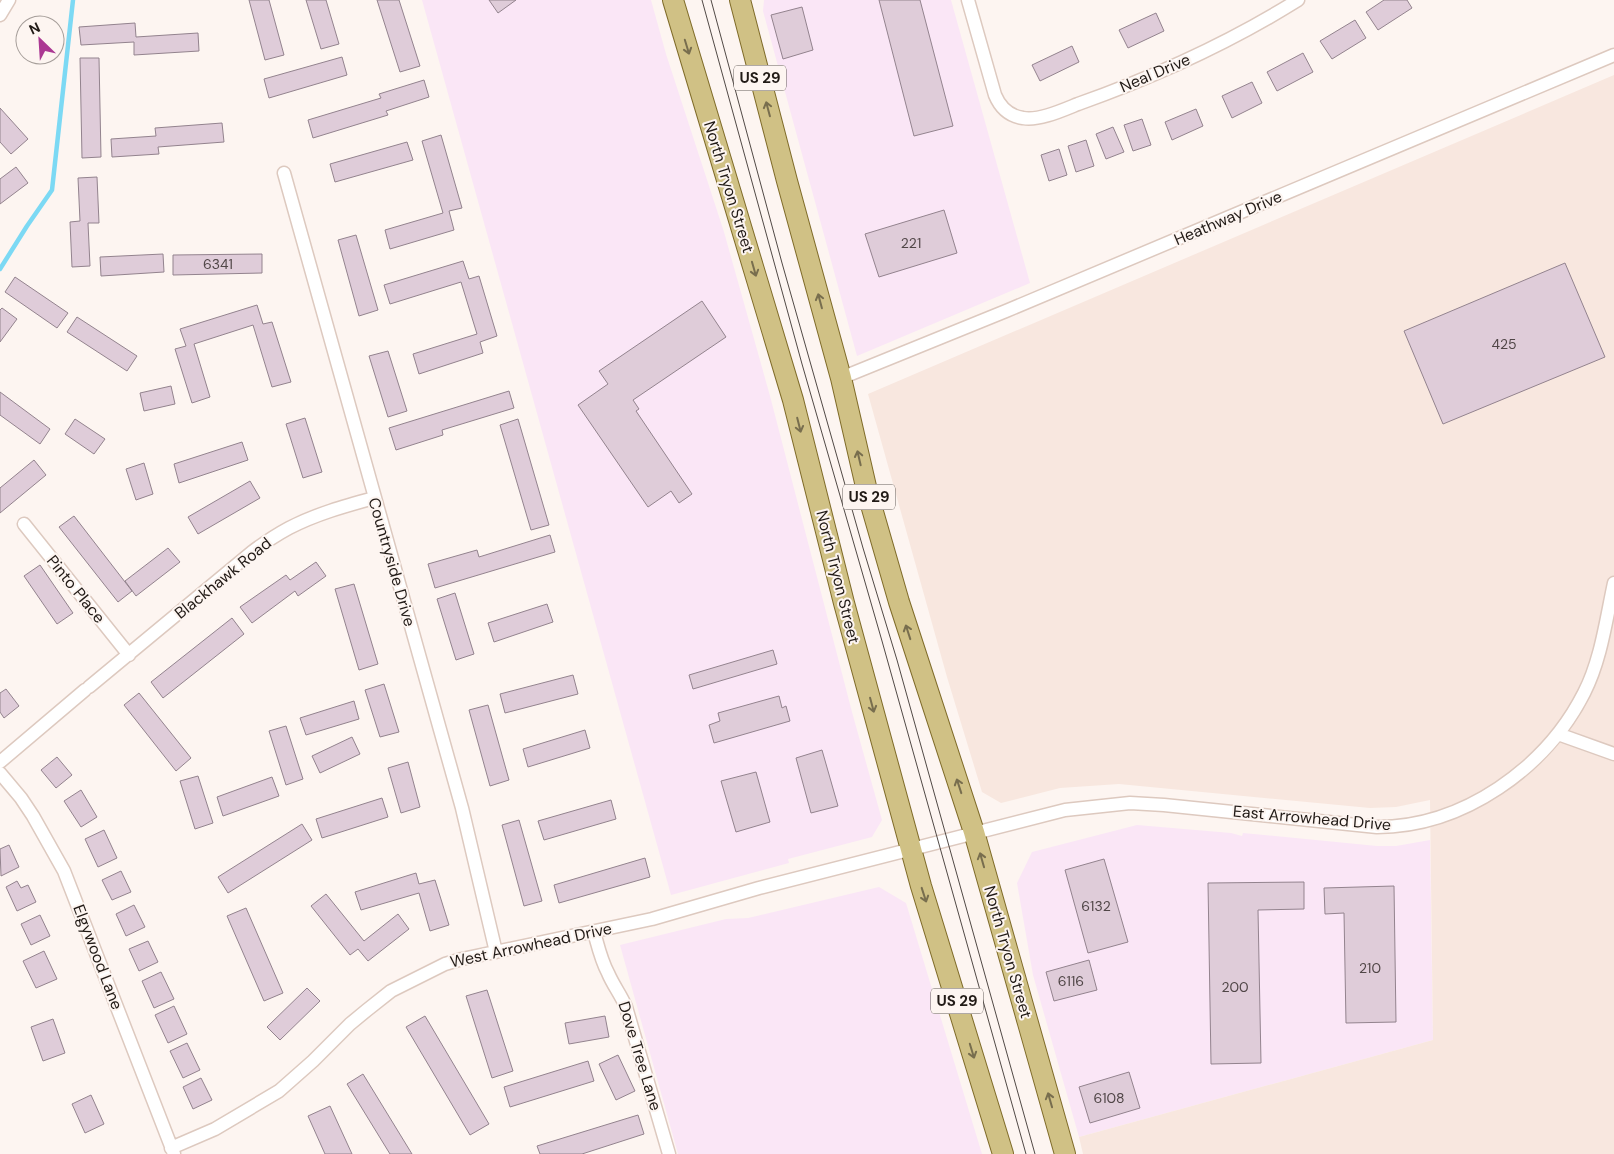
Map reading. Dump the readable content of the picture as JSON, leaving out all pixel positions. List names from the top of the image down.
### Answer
{
  "streets": {
    "main road": ["US 29", "North Tryon Street"],
    "street": [
      "Neal Drive",
      "Heathway Drive",
      "Countryside Drive",
      "Blackhawk Road",
      "Pinto Place",
      "East Arrowhead Drive",
      "West Arrowhead Drive",
      "Elgywood Lane",
      "Dove Tree Lane"
    ]
  },
  "crossings": [
    ["North Tryon Street", "Heathway Drive"],
    ["North Tryon Street", "East Arrowhead Drive"],
    ["North Tryon Street", "West Arrowhead Drive"],
    ["Countryside Drive", "Blackhawk Road"],
    ["Countryside Drive", "West Arrowhead Drive"],
    ["Blackhawk Road", "Pinto Place"],
    ["East Arrowhead Drive", "West Arrowhead Drive"],
    ["West Arrowhead Drive", "Elgywood Lane"],
    ["West Arrowhead Drive", "Dove Tree Lane"]
  ],
  "house_numbers": [
    "221",
    "6341",
    "425",
    "6132",
    "210",
    "6116",
    "200",
    "6108"
  ],
  "north": "top left"
}
